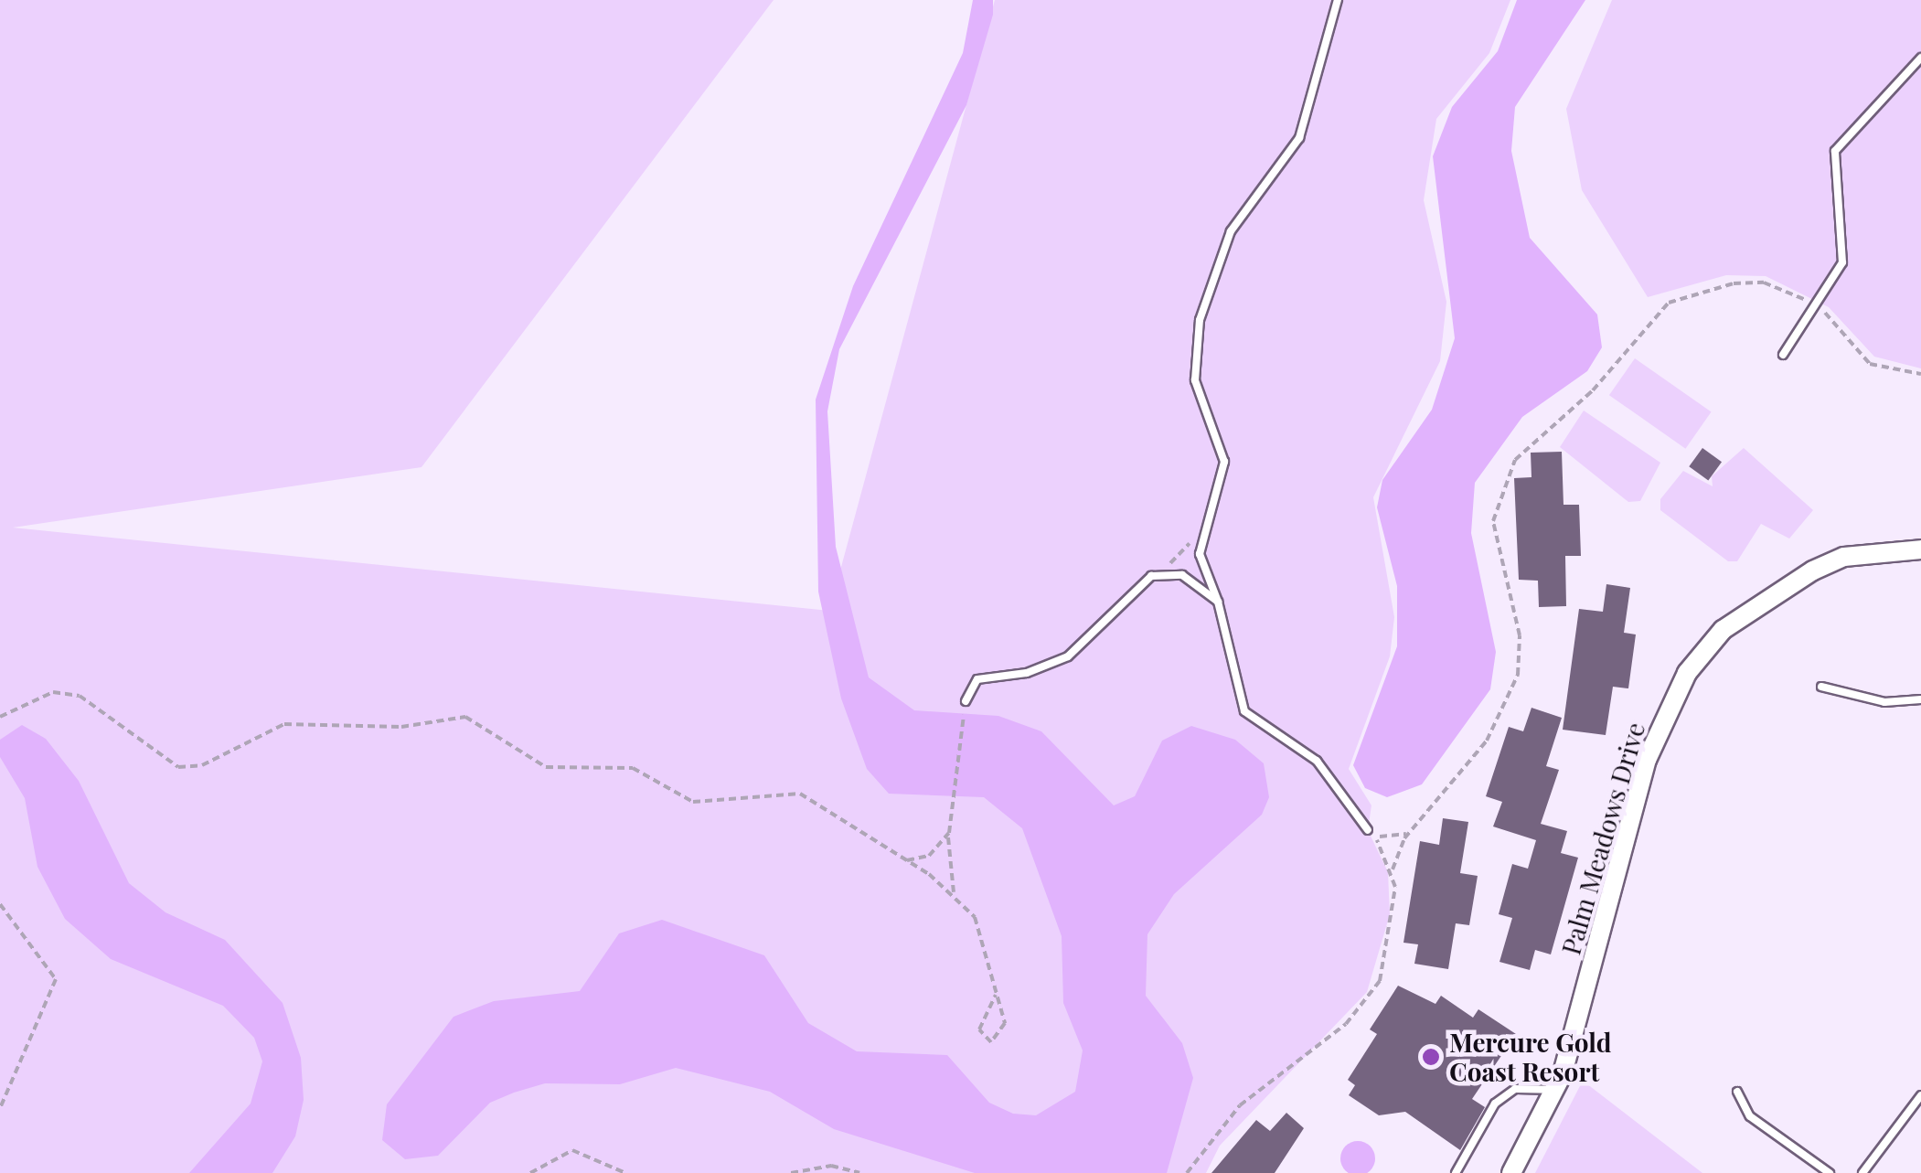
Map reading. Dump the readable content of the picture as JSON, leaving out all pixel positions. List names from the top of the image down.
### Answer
{
  "streets": {
    "street": ["Palm Meadows Drive"]
  },
  "places": ["Mercure Gold Coast Resort"]
}
